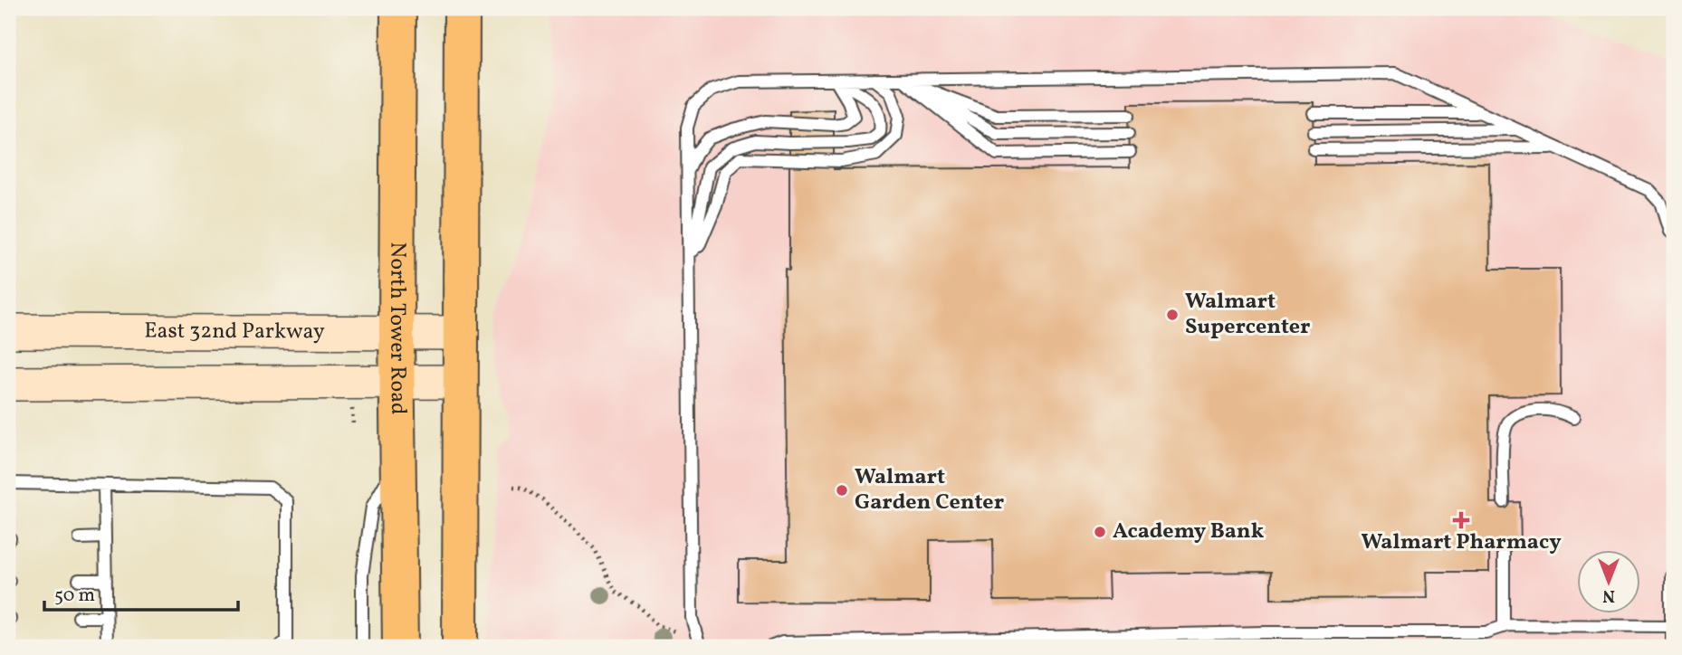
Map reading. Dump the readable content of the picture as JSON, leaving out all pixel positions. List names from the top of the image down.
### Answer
{
  "streets": {
    "main road": ["North Tower Road", "East 32nd Parkway"]
  },
  "crossings": [
    ["North Tower Road", "East 32nd Parkway"]
  ],
  "places": {
    "other": ["Walmart Supercenter", "Walmart Garden Center", "Academy Bank"],
    "health": ["Walmart Pharmacy"]
  },
  "scale_bar": "50 m",
  "north": "bottom"
}
